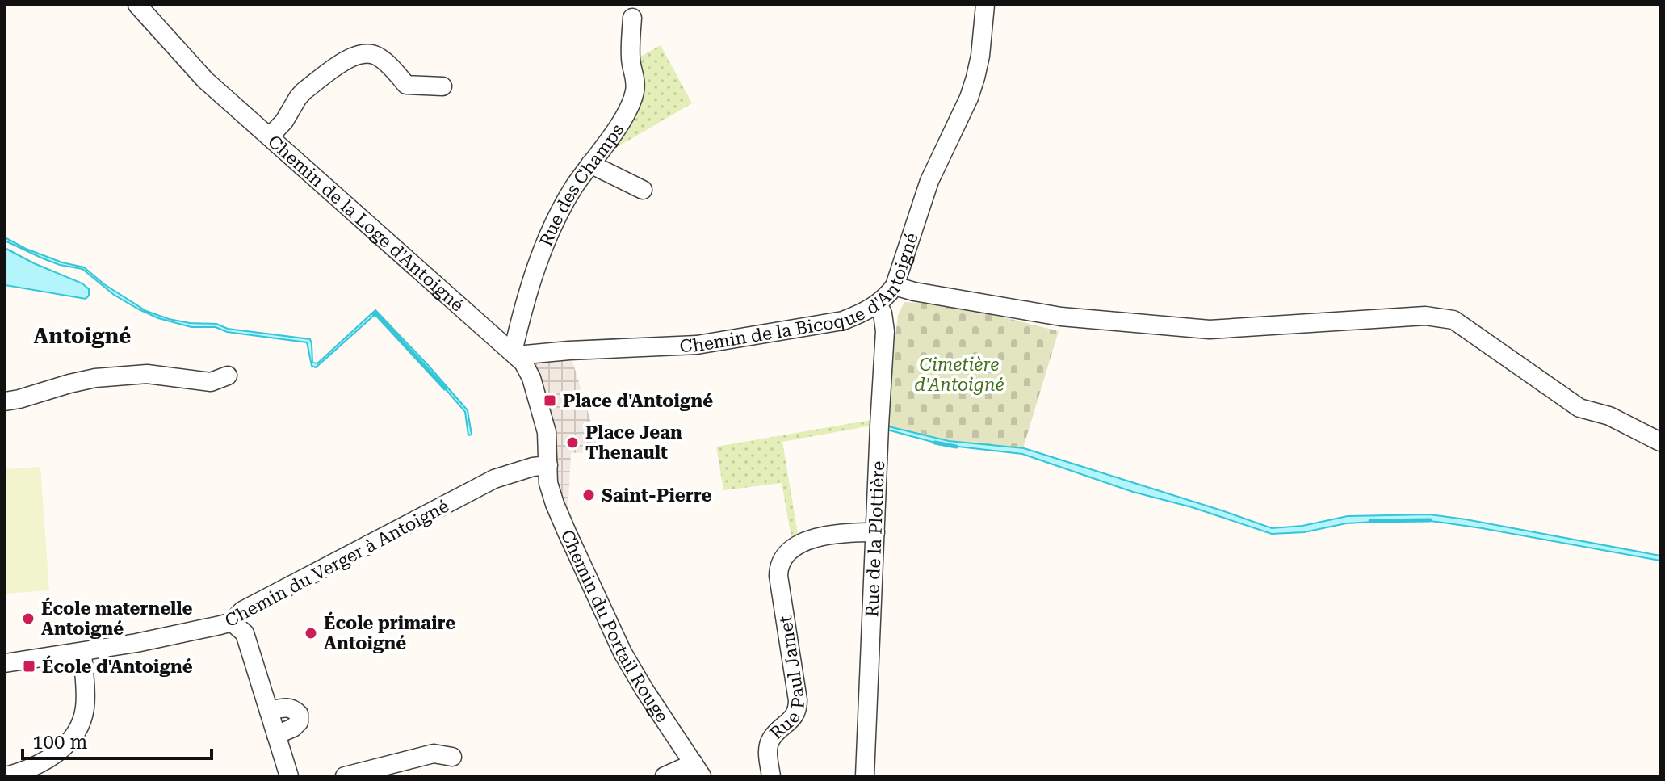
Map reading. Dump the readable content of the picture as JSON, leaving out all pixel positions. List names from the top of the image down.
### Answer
{
  "streets": {
    "street": [
      "Rue des Champs",
      "Chemin de la Loge d'Antoigné",
      "Chemin de la Bicoque d'Antoigné",
      "Rue de la Plottière",
      "Chemin du Verger à Antoigné",
      "Chemin du Portail Rouge",
      "Rue Paul Jamet"
    ]
  },
  "crossings": [
    ["Rue des Champs", "Chemin de la Loge d'Antoigné"],
    ["Rue des Champs", "Chemin de la Bicoque d'Antoigné"],
    ["Chemin de la Loge d'Antoigné", "Chemin de la Bicoque d'Antoigné"],
    ["Chemin de la Loge d'Antoigné", "Chemin du Verger à Antoigné"],
    ["Chemin de la Loge d'Antoigné", "Chemin du Portail Rouge"],
    ["Chemin de la Bicoque d'Antoigné", "Rue de la Plottière"],
    ["Rue de la Plottière", "Rue Paul Jamet"],
    ["Chemin du Verger à Antoigné", "Chemin du Portail Rouge"]
  ],
  "districts": ["Antoigné"],
  "parks": ["Cimetière d'Antoigné"],
  "places": {
    "transit": ["Place d'Antoigné", "École d'Antoigné"],
    "other": [
      "Place Jean Thenault",
      "Saint-Pierre",
      "École maternelle Antoigné",
      "École primaire Antoigné"
    ]
  },
  "scale_bar": "100 m"
}
